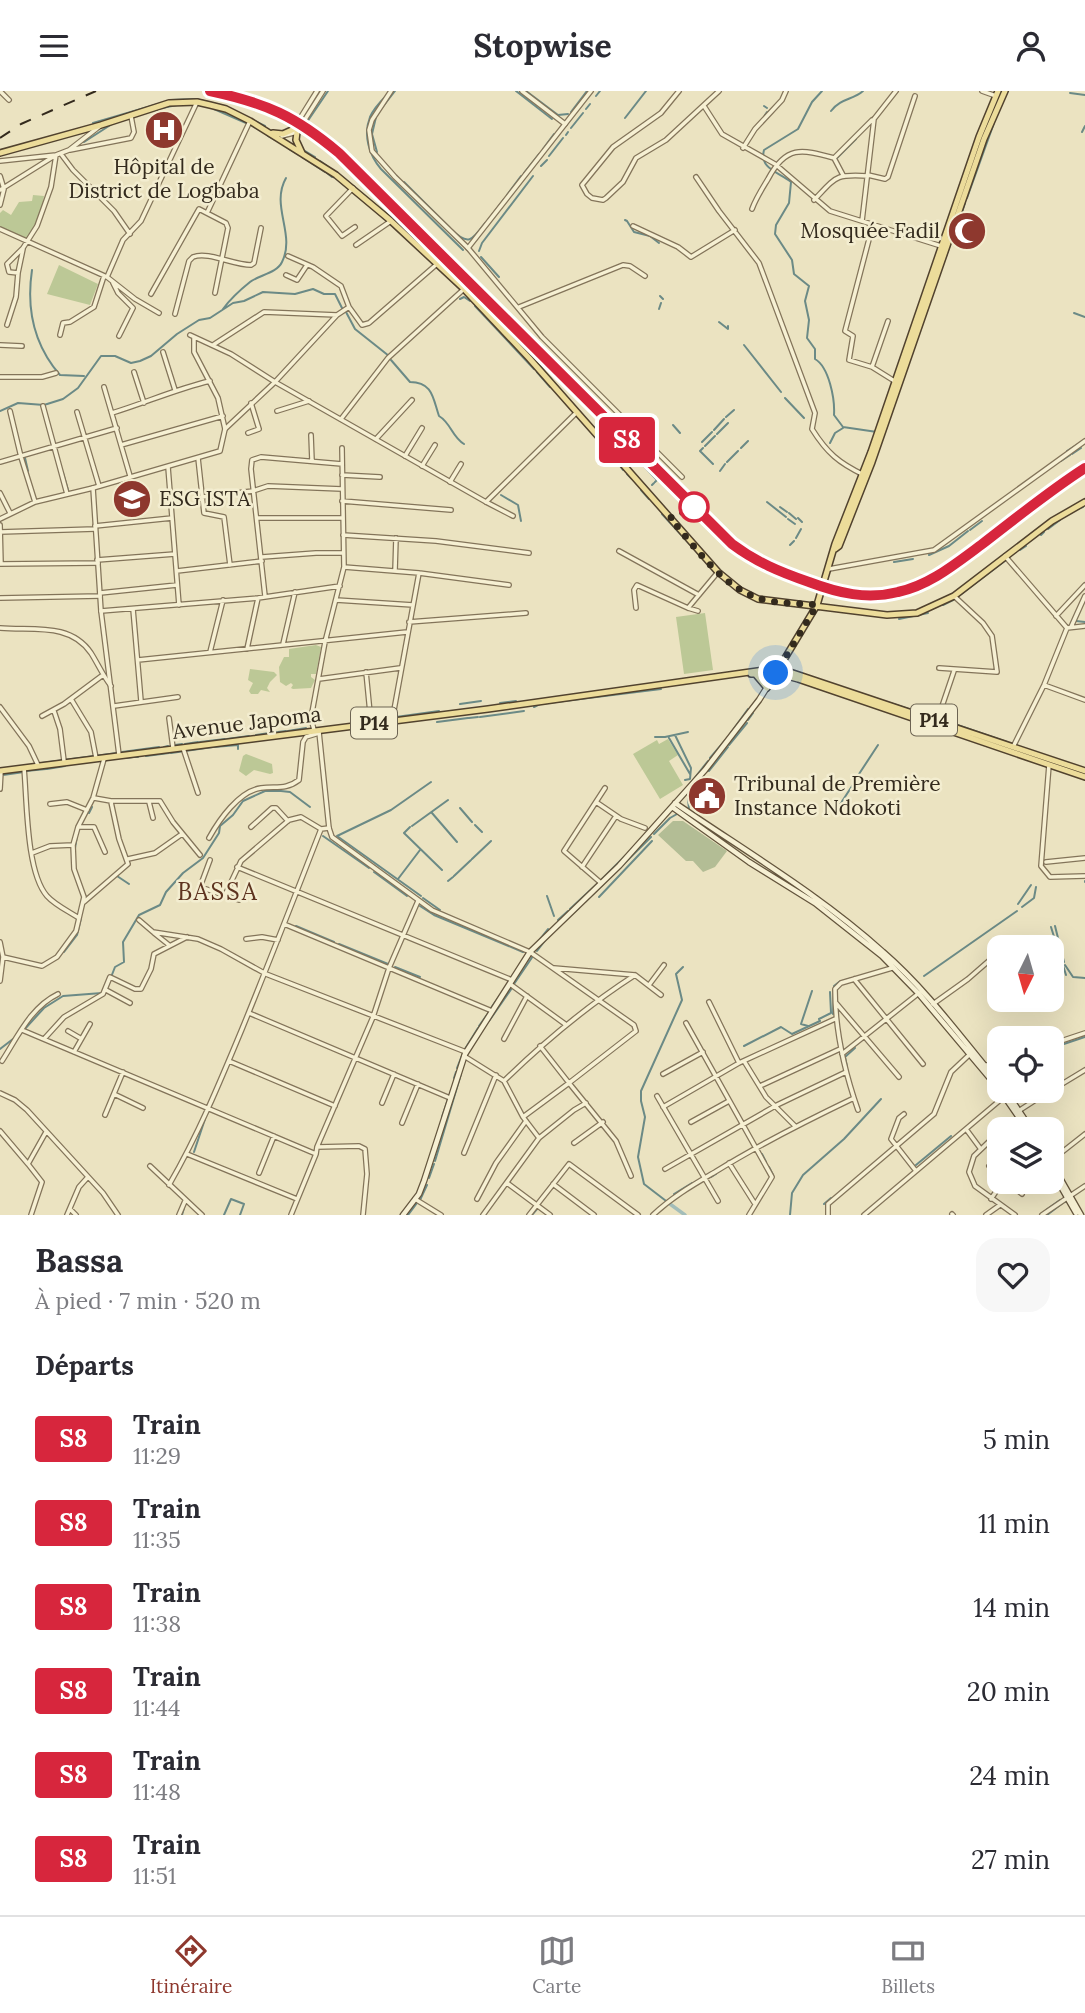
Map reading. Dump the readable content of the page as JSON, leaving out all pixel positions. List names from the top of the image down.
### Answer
{
  "streets": {
    "main road": ["P14", "Avenue Japoma"]
  },
  "districts": ["BASSA"],
  "places": {
    "hospital": ["Hôpital de District de Logbaba"],
    "mosque": ["Mosquée Fadil"],
    "school or university": ["ESG ISTA"],
    "public building": ["Tribunal de Première Instance Ndokoti"]
  },
  "north": "bottom",
  "page": {
    "header": "Stopwise",
    "on_map": "S8",
    "heading": [
      ["Bassa", "À pied · 7 min · 520 m"],
      "Départs"
    ],
    "list": [
      {
        "mark": "S8",
        "name": "Train",
        "note": "11:29",
        "value": "5 min"
      },
      {
        "mark": "S8",
        "name": "Train",
        "note": "11:35",
        "value": "11 min"
      },
      {
        "mark": "S8",
        "name": "Train",
        "note": "11:38",
        "value": "14 min"
      },
      {
        "mark": "S8",
        "name": "Train",
        "note": "11:44",
        "value": "20 min"
      },
      {
        "mark": "S8",
        "name": "Train",
        "note": "11:48",
        "value": "24 min"
      },
      {
        "mark": "S8",
        "name": "Train",
        "note": "11:51",
        "value": "27 min"
      }
    ],
    "tabs": ["Itinéraire", "Carte", "Billets"]
  }
}
